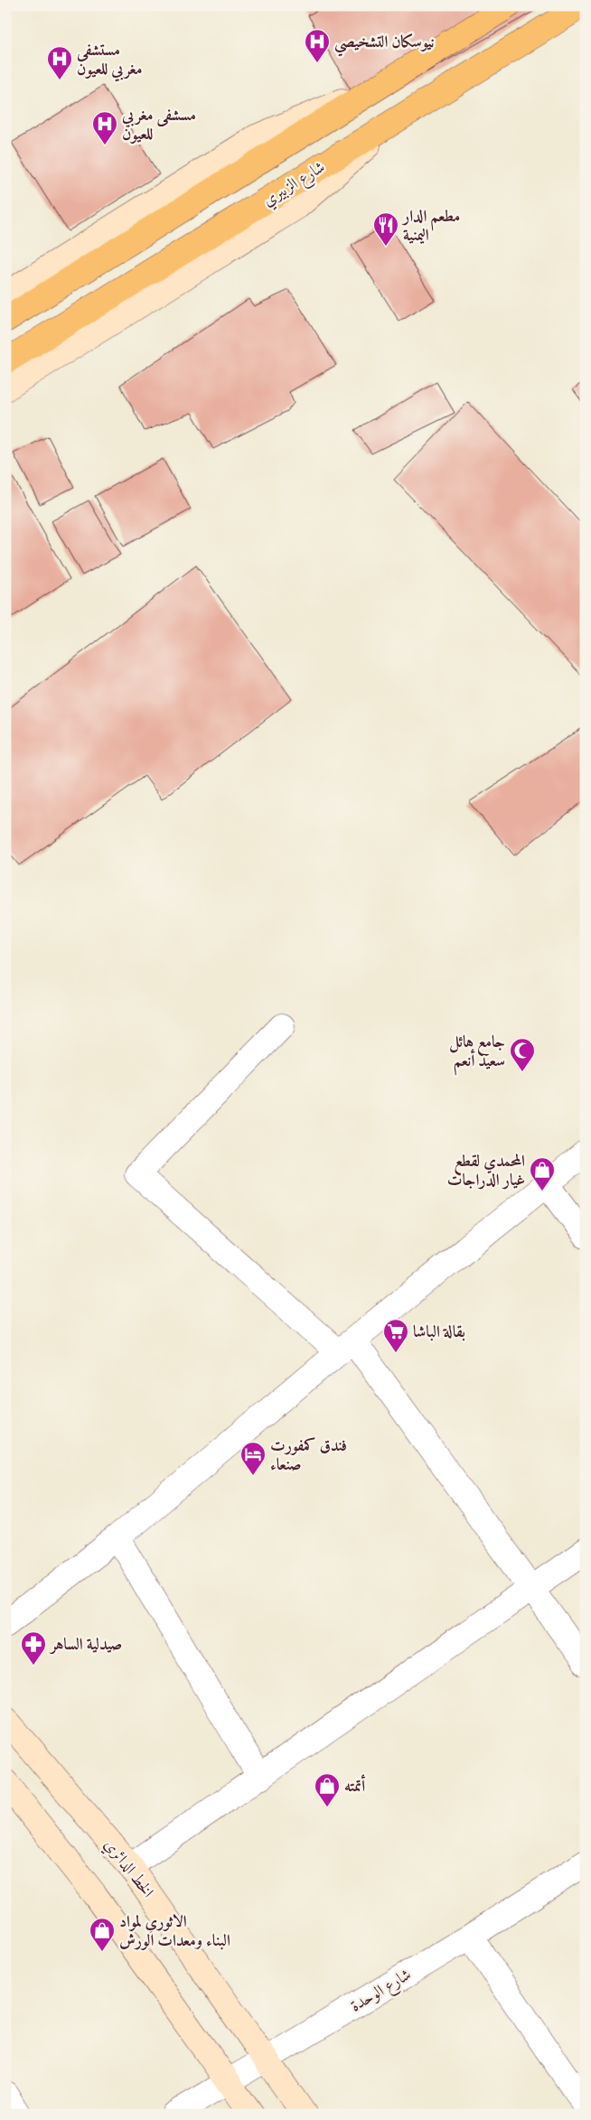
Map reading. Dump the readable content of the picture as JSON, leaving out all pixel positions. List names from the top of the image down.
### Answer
{
  "streets": {
    "main road": ["شارع الزبيري", "الخط الدائري"],
    "street": ["شارع الوحدة"]
  },
  "crossings": [
    ["الخط الدائري", "شارع الوحدة"]
  ],
  "places": {
    "hospital": ["نيوسكان التشخيصي", "مستشفى مغربي للعيون", "مسشفى مغربي للعيون"],
    "restaurant": ["مطعم الدار اليمنية"],
    "mosque": ["جامع هائل سعيد أنعم"],
    "shop": ["المحمدي لقطع غيار الدراجات", "أتمته", "الاثوري لمواد البناء ومعدات الورش"],
    "supermarket": ["بقالة الباشا"],
    "hotel": ["فندق كمفورت صنعاء"],
    "pharmacy": ["صيدلية الساهر"]
  }
}
